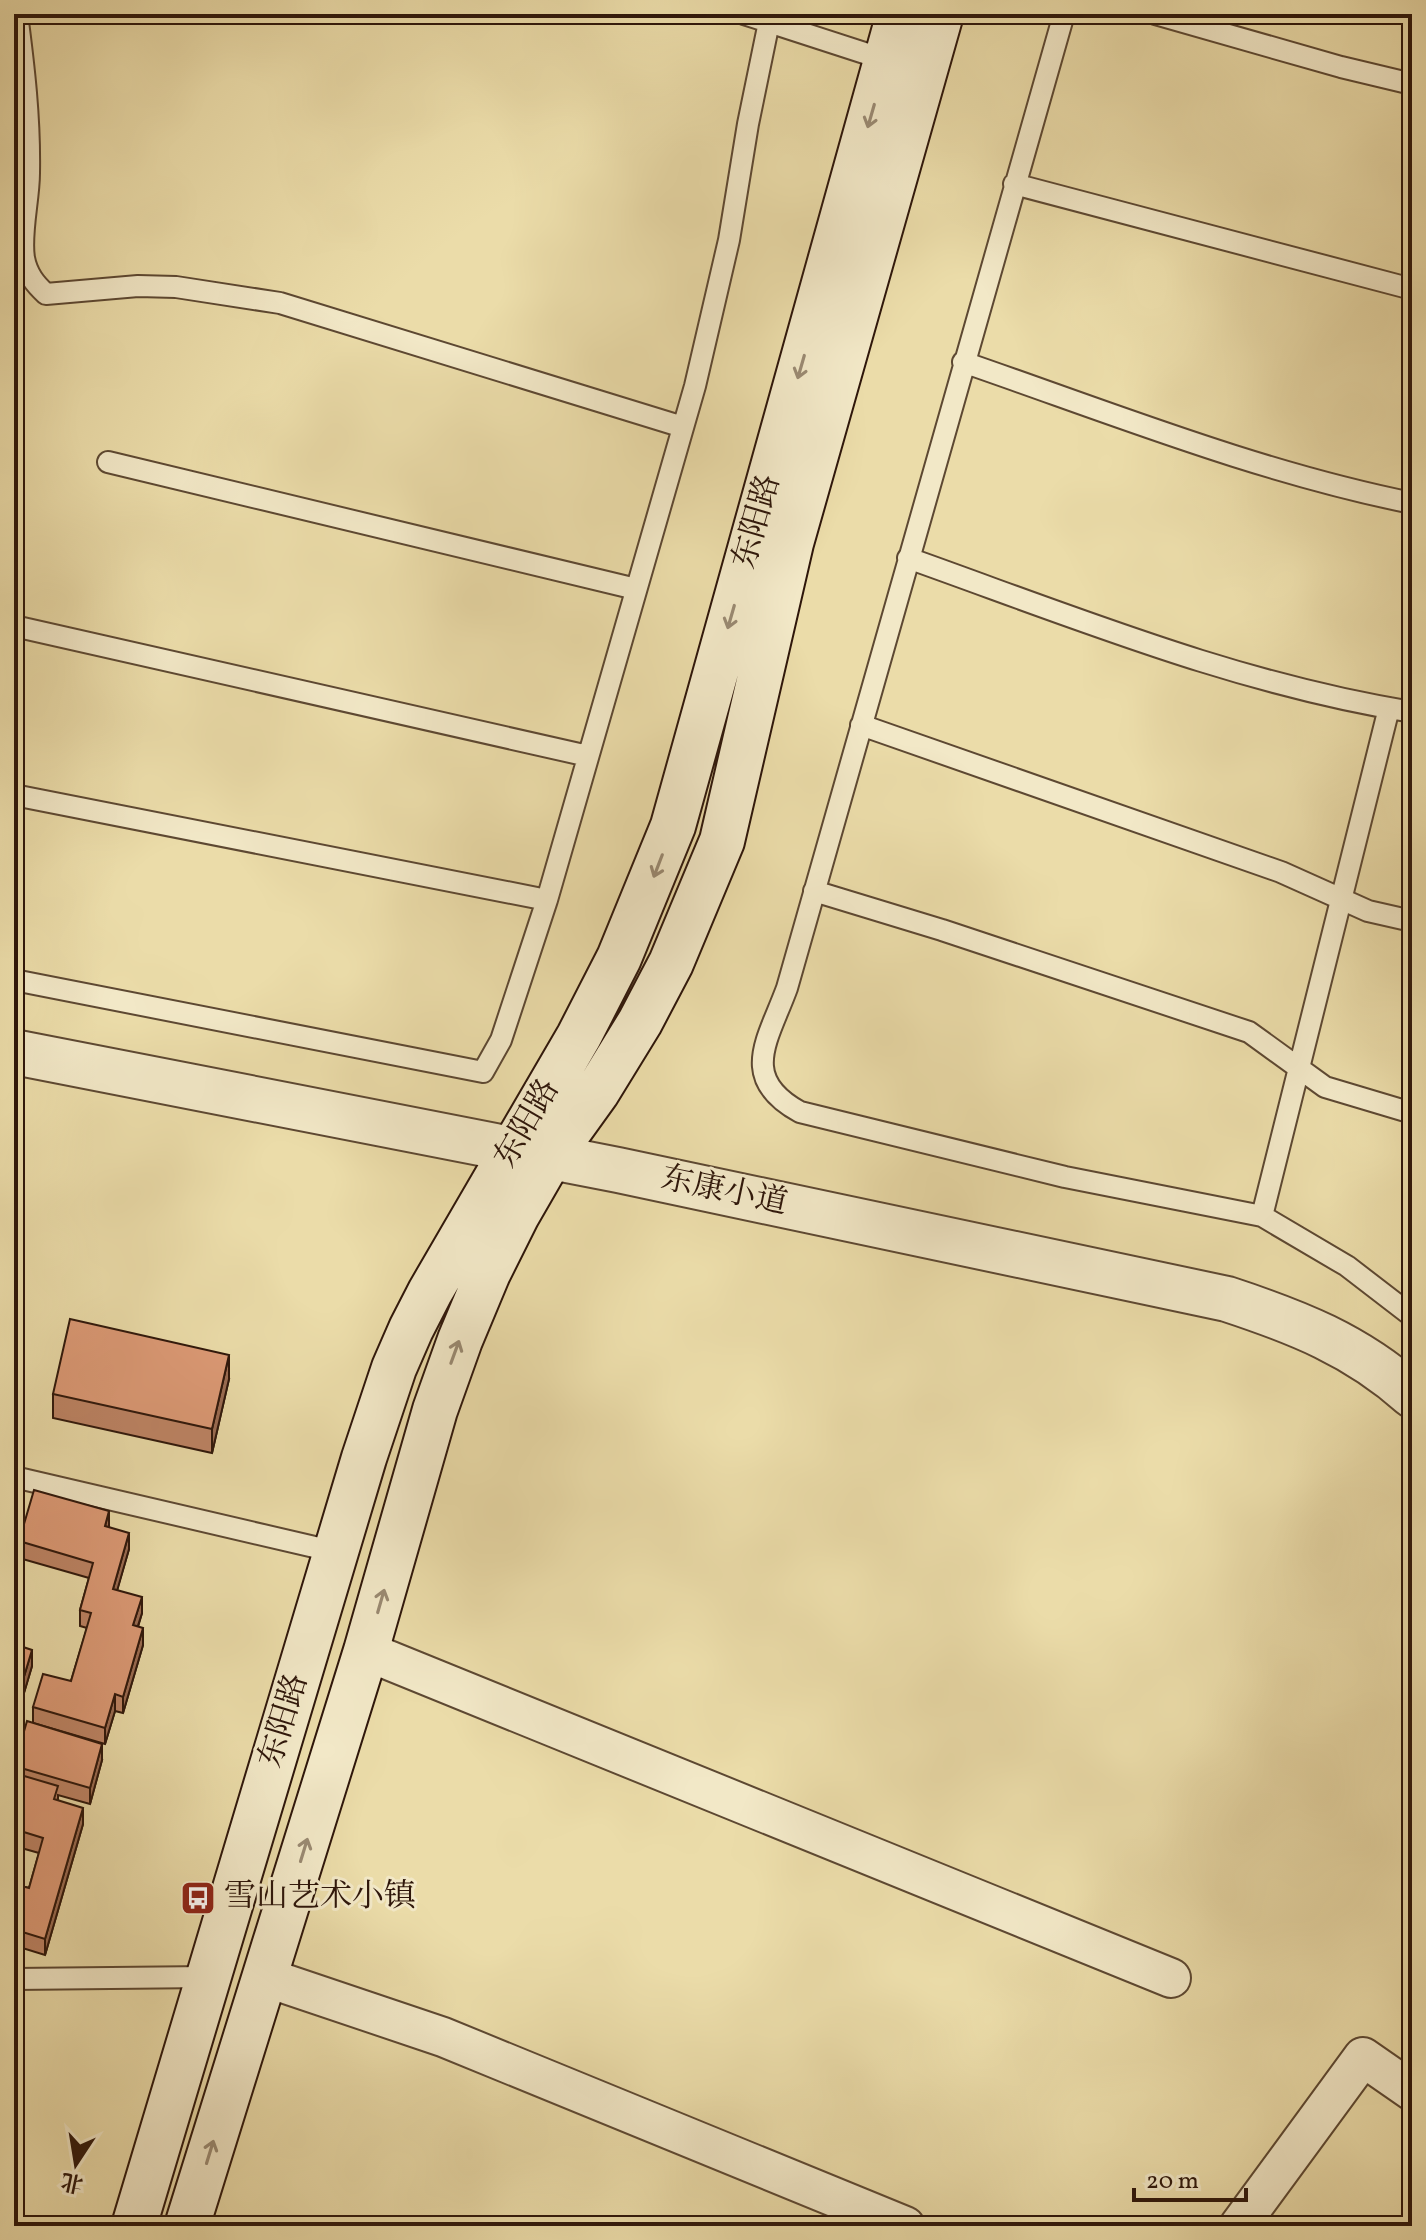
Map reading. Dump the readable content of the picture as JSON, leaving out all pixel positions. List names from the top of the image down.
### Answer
{
  "streets": {
    "main road": ["东阳路", "东康小道"]
  },
  "crossings": [
    ["东阳路", "东康小道"]
  ],
  "places": {
    "bus stop": ["雪山艺术小镇"]
  },
  "scale_bar": "20 m",
  "north": "bottom"
}
